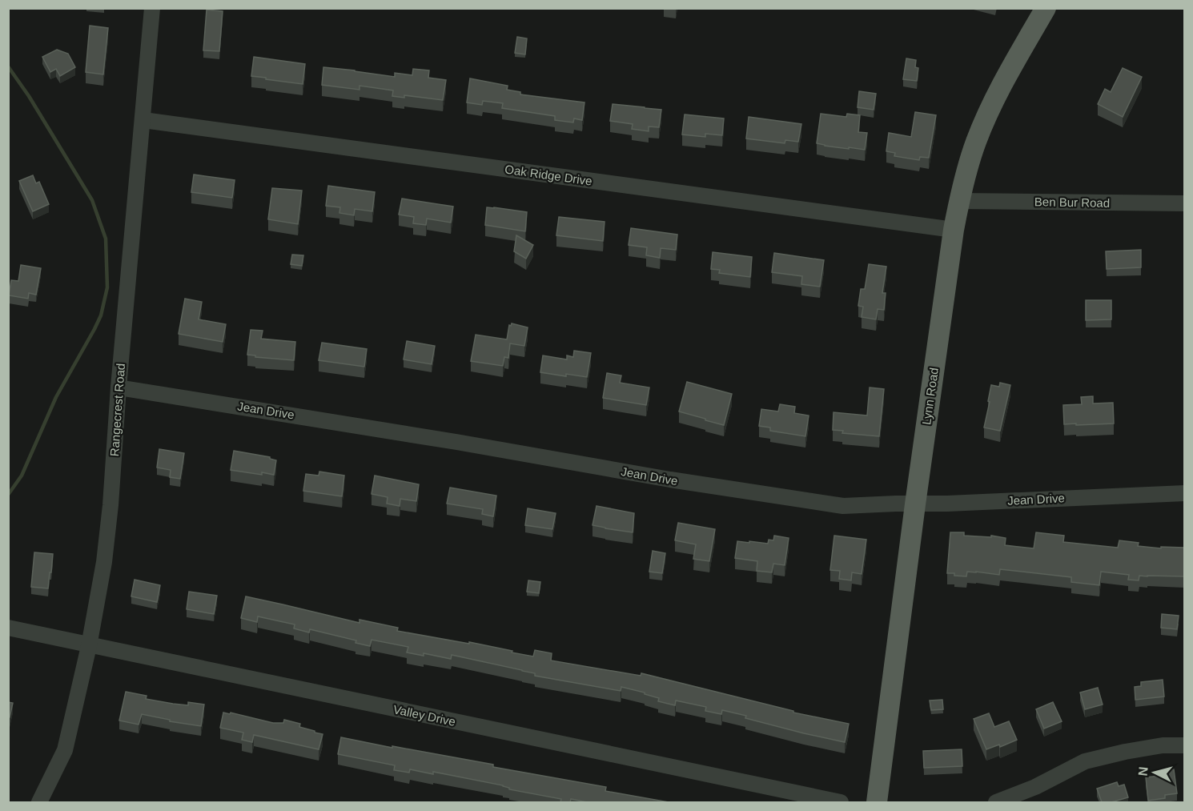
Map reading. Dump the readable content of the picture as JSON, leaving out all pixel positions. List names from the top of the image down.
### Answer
{
  "streets": {
    "main road": ["Lynn Road"],
    "street": [
      "Oak Ridge Drive",
      "Ben Bur Road",
      "Rangecrest Road",
      "Jean Drive",
      "Valley Drive"
    ]
  },
  "crossings": [
    ["Oak Ridge Drive", "Lynn Road"],
    ["Oak Ridge Drive", "Rangecrest Road"],
    ["Ben Bur Road", "Lynn Road"],
    ["Lynn Road", "Jean Drive"],
    ["Rangecrest Road", "Jean Drive"],
    ["Rangecrest Road", "Valley Drive"]
  ],
  "north": "left"
}
